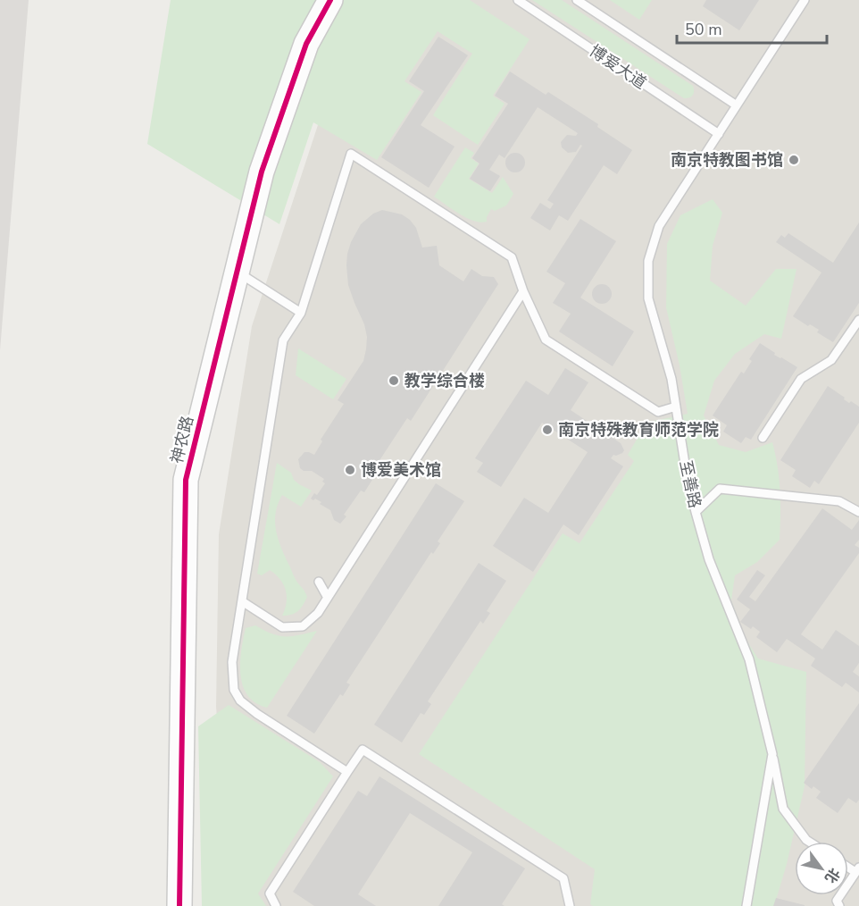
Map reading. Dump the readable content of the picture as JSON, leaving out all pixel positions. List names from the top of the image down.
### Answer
{
  "streets": {
    "street": ["神农路"],
    "lane": ["博爱大道", "至善路"]
  },
  "crossings": [
    ["博爱大道", "至善路"]
  ],
  "places": [
    "南京特教图书馆",
    "教学综合楼",
    "南京特殊教育师范学院",
    "博爱美术馆"
  ],
  "scale_bar": "50 m",
  "north": "bottom right"
}
